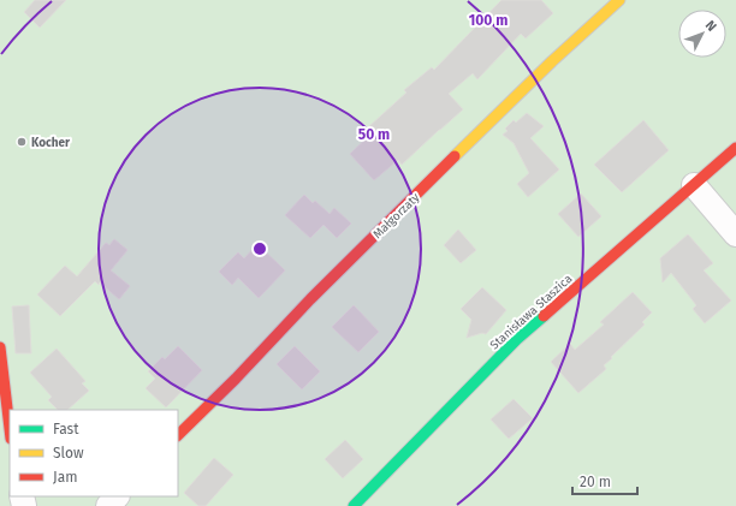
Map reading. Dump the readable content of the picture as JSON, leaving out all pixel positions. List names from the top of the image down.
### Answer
{
  "streets": {
    "street": ["Małgorzaty", "Stanisława Staszica"]
  },
  "places": ["Kocher"],
  "legend": ["Fast", "Slow", "Jam"],
  "scale_bar": "20 m",
  "north": "top right",
  "rings": ["100 m", "50 m"]
}
